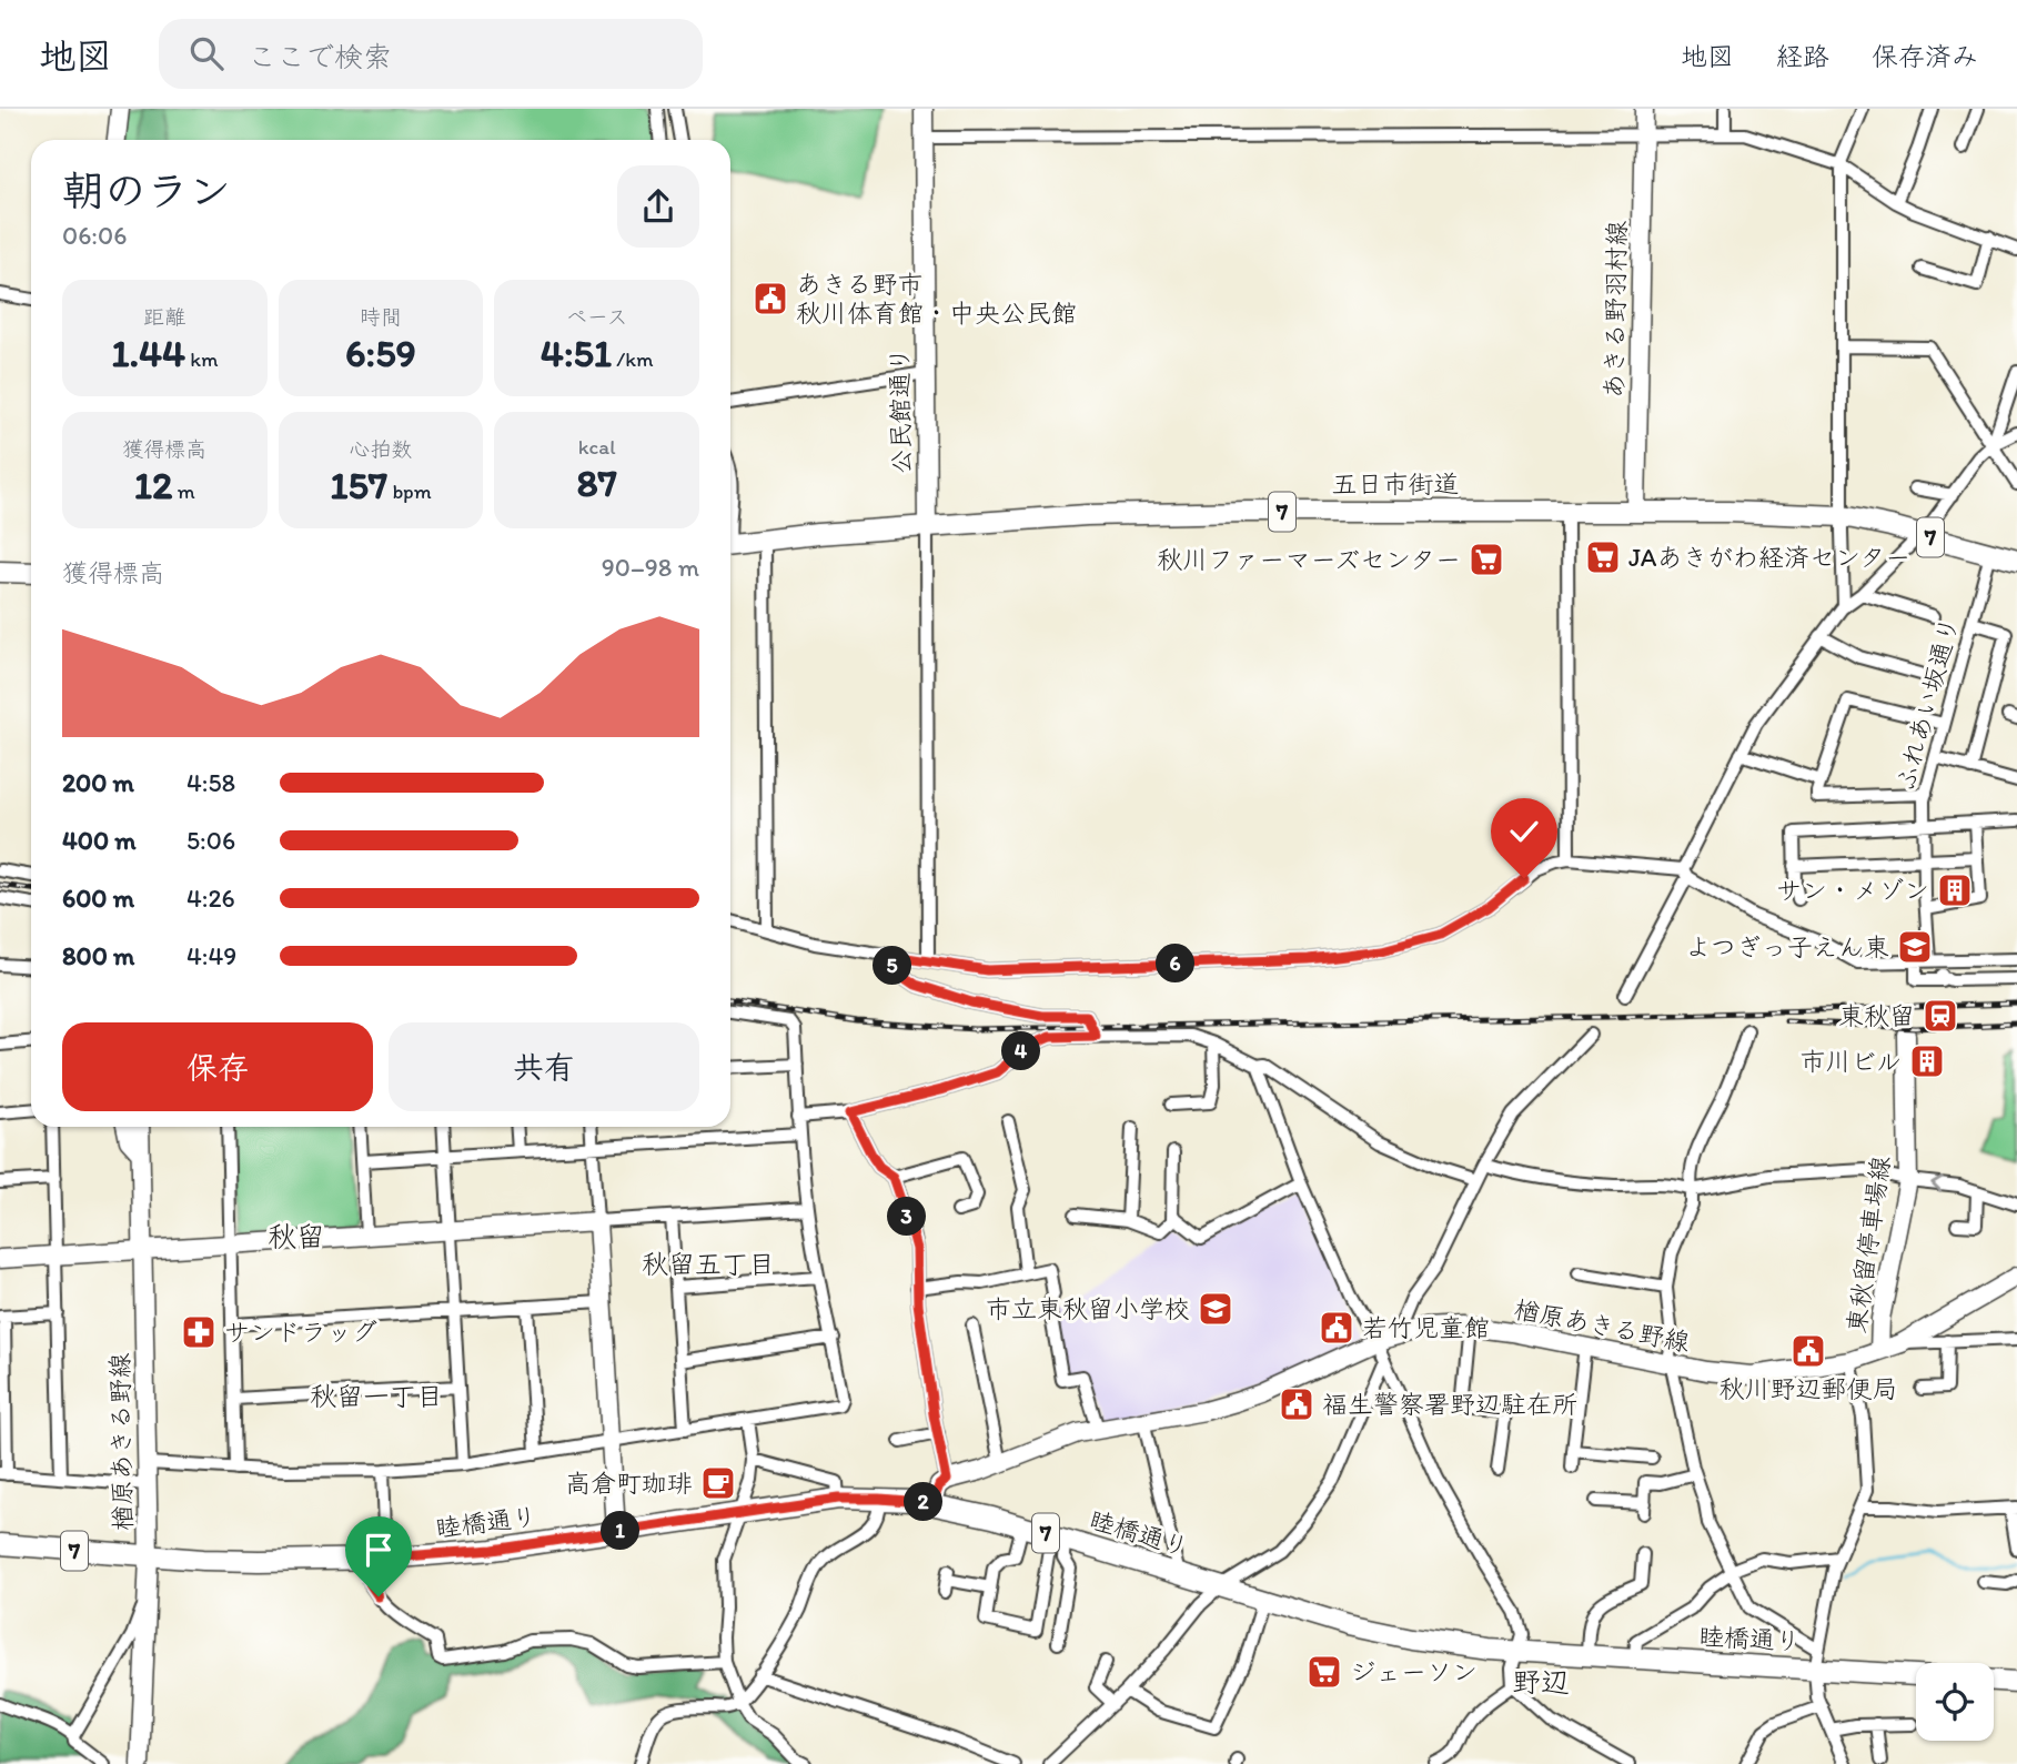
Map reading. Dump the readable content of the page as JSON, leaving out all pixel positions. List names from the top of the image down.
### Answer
{
  "streets": {
    "main road": [
      "あきる野羽村線",
      "公民館通り",
      "五日市街道",
      "7",
      "東秋留停車場線",
      "楢原あきる野線",
      "睦橋通り"
    ],
    "street": ["ふれあい坂通り"]
  },
  "crossings": [
    ["あきる野羽村線", "五日市街道"],
    ["公民館通り", "五日市街道"],
    ["五日市街道", "ふれあい坂通り"],
    ["東秋留停車場線", "楢原あきる野線"],
    ["楢原あきる野線", "睦橋通り"]
  ],
  "districts": [
    "秋留",
    "秋留五丁目",
    "秋留一丁目",
    "野辺"
  ],
  "places": {
    "public building": [
      "あきる野市 秋川体育館・中央公民館",
      "若竹児童館",
      "秋川野辺郵便局",
      "福生警察署野辺駐在所"
    ],
    "supermarket": ["JAあきがわ経済センター", "秋川ファーマーズセンター", "ジェーソン"],
    "building": ["サン・メゾン", "市川ビル"],
    "school or university": ["よつぎっ⼦えん東", "市立東秋留小学校"],
    "station": ["東秋留"],
    "pharmacy": ["サンドラッグ"],
    "cafe": ["高倉町珈琲"]
  },
  "page": {
    "header": "地図",
    "search": "ここで検索",
    "nav": ["地図", "経路", "保存済み"],
    "heading": ["朝のラン", "06:06"],
    "stats": [
      ["距離", "1.44 km"],
      ["時間", "6:59"],
      ["ペース", "4:51 /km"],
      ["獲得標高", "12 m"],
      ["心拍数", "157 bpm"],
      ["kcal", "87"]
    ],
    "chart": ["獲得標高", "90–98 m"],
    "list": [
      {
        "name": "200 m",
        "note": "4:58"
      },
      {
        "name": "400 m",
        "note": "5:06"
      },
      {
        "name": "600 m",
        "note": "4:26"
      },
      {
        "name": "800 m",
        "note": "4:49"
      }
    ],
    "pins": [
      "6",
      "5",
      "4",
      "3",
      "2",
      "1"
    ],
    "buttons": ["保存", "共有"]
  }
}
